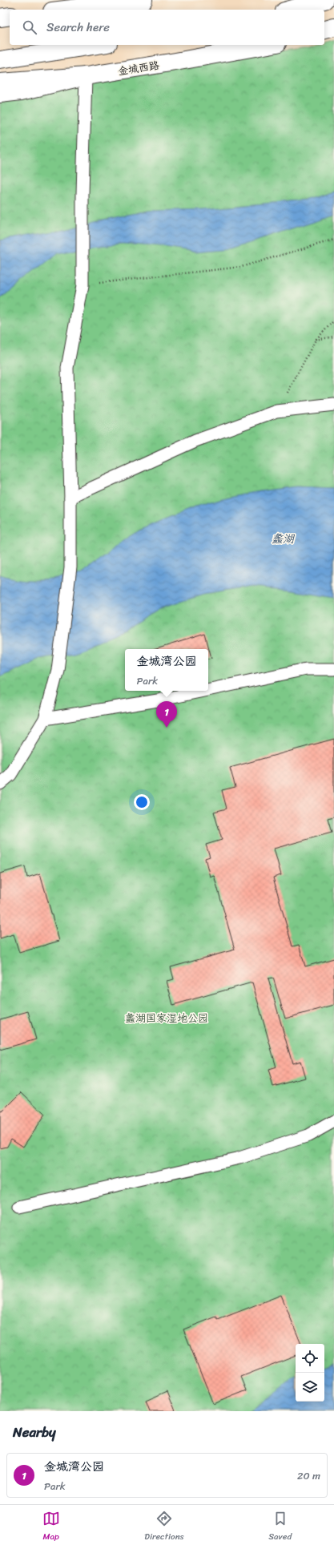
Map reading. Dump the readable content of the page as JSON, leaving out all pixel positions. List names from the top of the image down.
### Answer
{
  "streets": {
    "main road": ["金城西路"]
  },
  "water": ["蠡湖"],
  "parks": ["蠡湖国家湿地公园"],
  "page": {
    "search": "Search here",
    "popup": ["金城湾公园", "Park"],
    "pins": "1",
    "heading": "Nearby",
    "list": [
      {
        "mark": "1",
        "name": "金城湾公园",
        "note": "Park",
        "value": "20 m"
      }
    ],
    "nav": ["Map", "Directions", "Saved"]
  }
}
